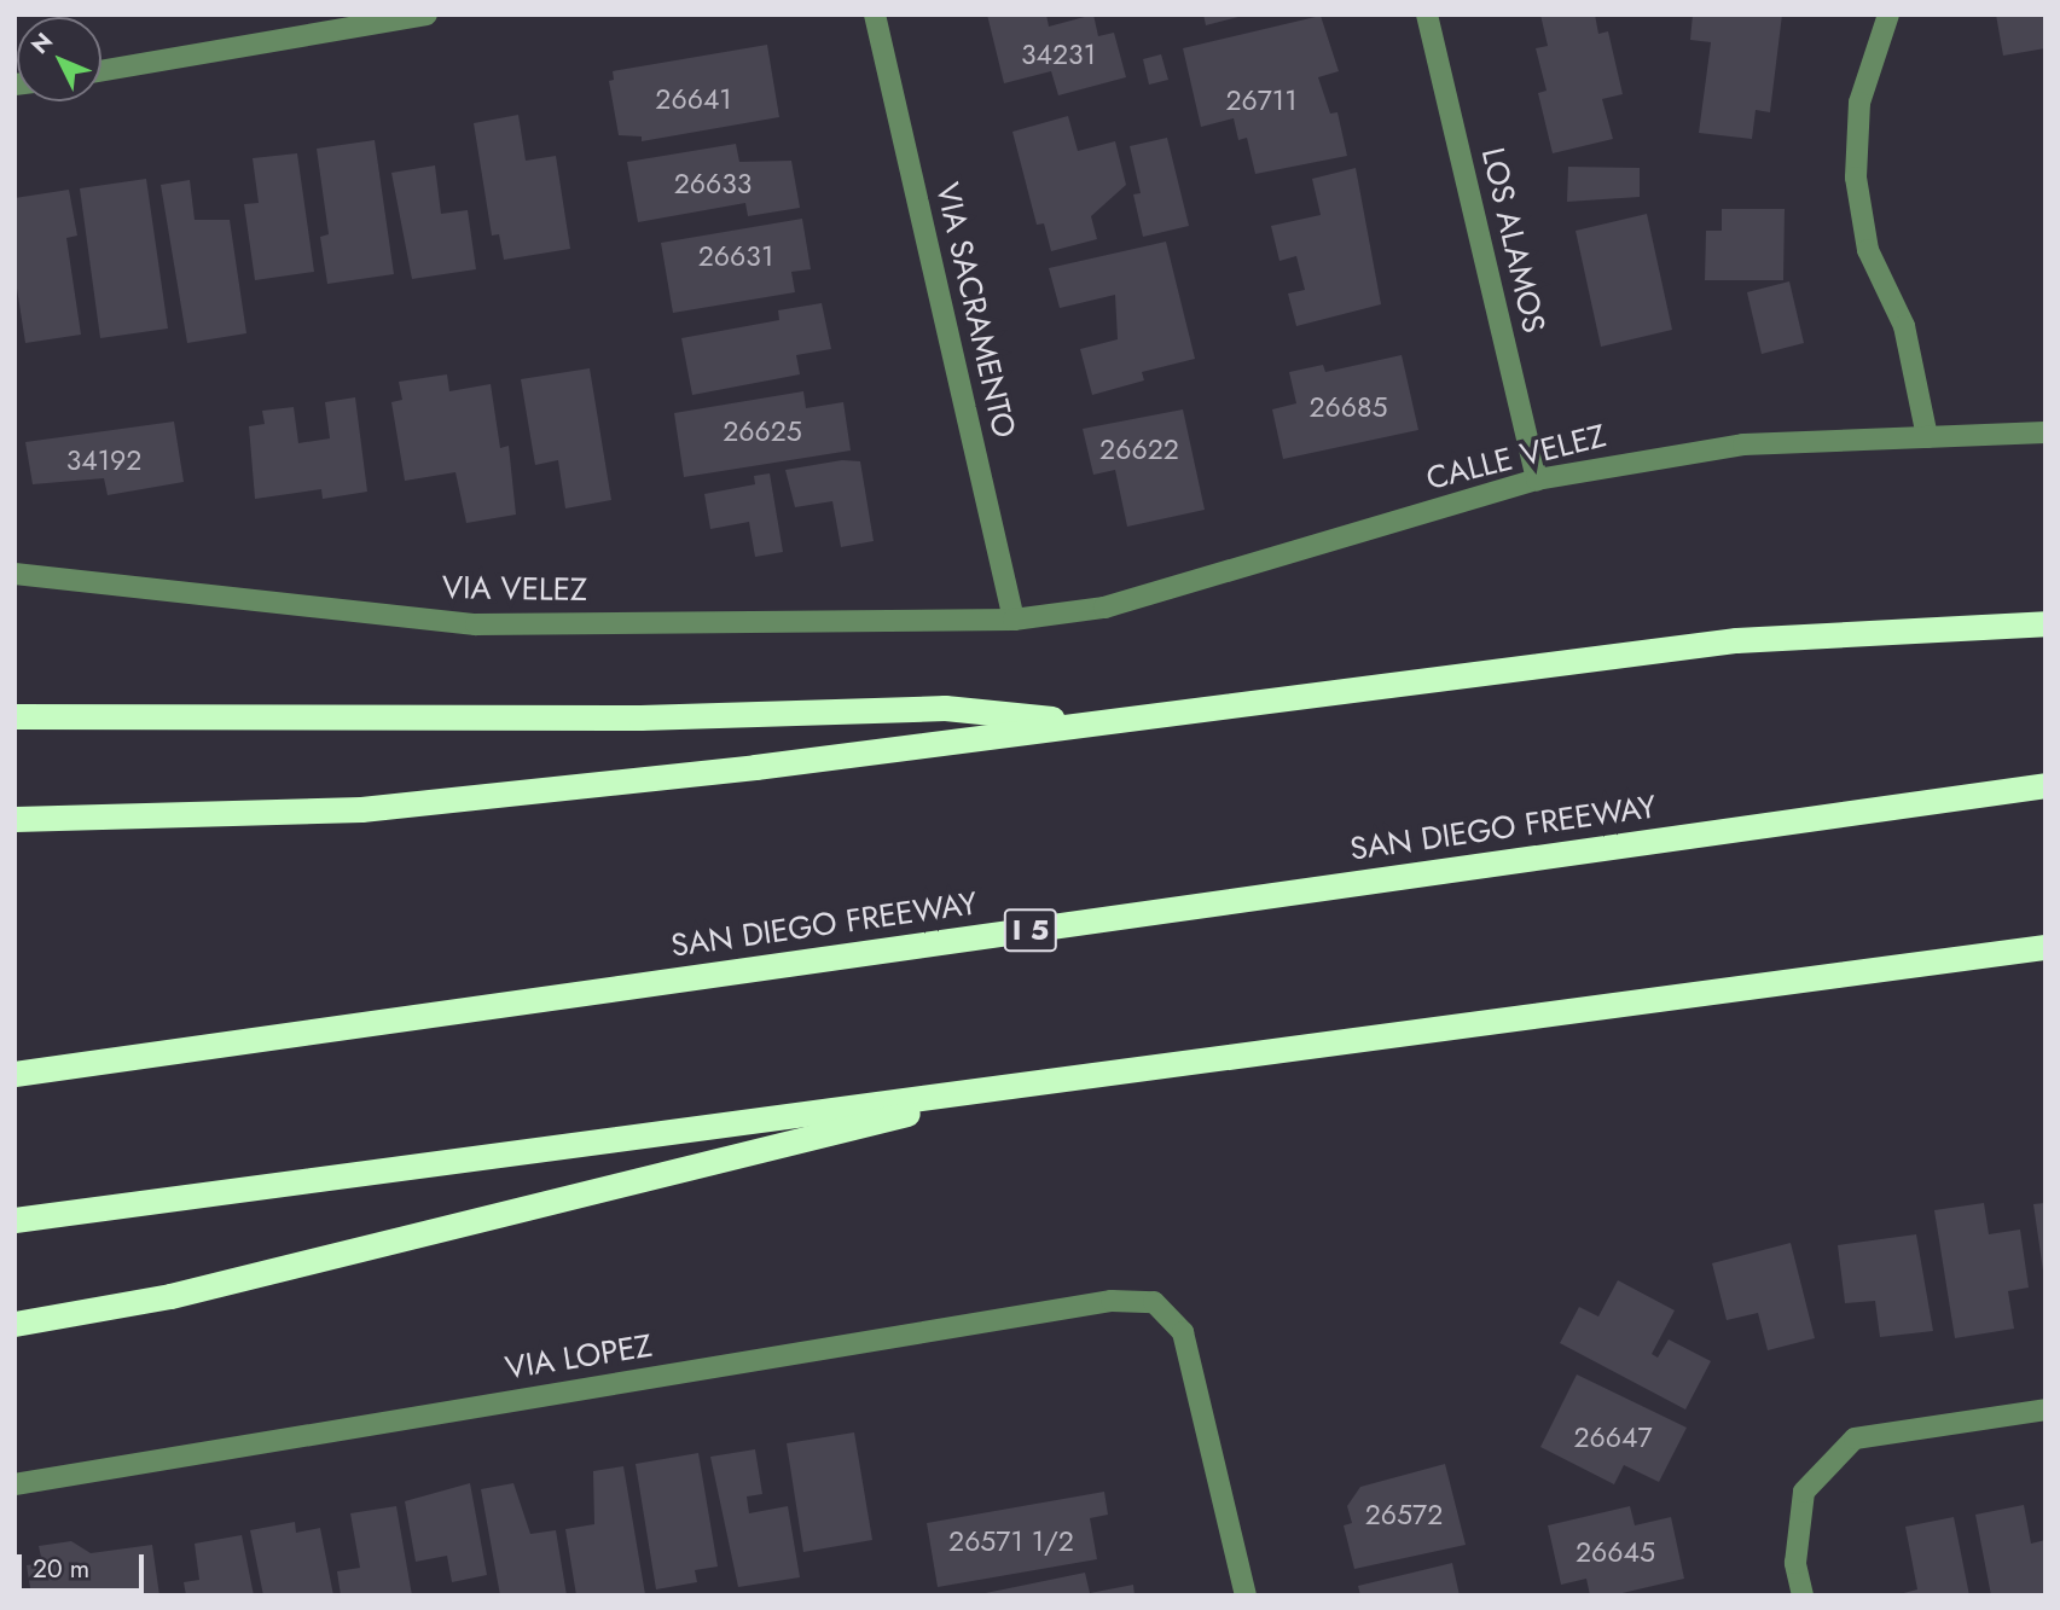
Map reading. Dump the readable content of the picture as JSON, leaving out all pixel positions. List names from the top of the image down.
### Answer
{
  "streets": {
    "highway": ["SAN DIEGO FREEWAY", "I 5"],
    "street": [
      "LOS ALAMOS",
      "VIA SACRAMENTO",
      "CALLE VELEZ",
      "VIA VELEZ",
      "VIA LOPEZ"
    ]
  },
  "crossings": [
    ["LOS ALAMOS", "CALLE VELEZ"],
    ["VIA SACRAMENTO", "CALLE VELEZ"],
    ["VIA SACRAMENTO", "VIA VELEZ"],
    ["CALLE VELEZ", "VIA VELEZ"]
  ],
  "house_numbers": [
    "34231",
    "26641",
    "26711",
    "26633",
    "26631",
    "26685",
    "26625",
    "26622",
    "34192",
    "26647",
    "26572",
    "26571 1/2",
    "26645"
  ],
  "scale_bar": "20 m",
  "north": "top left"
}
